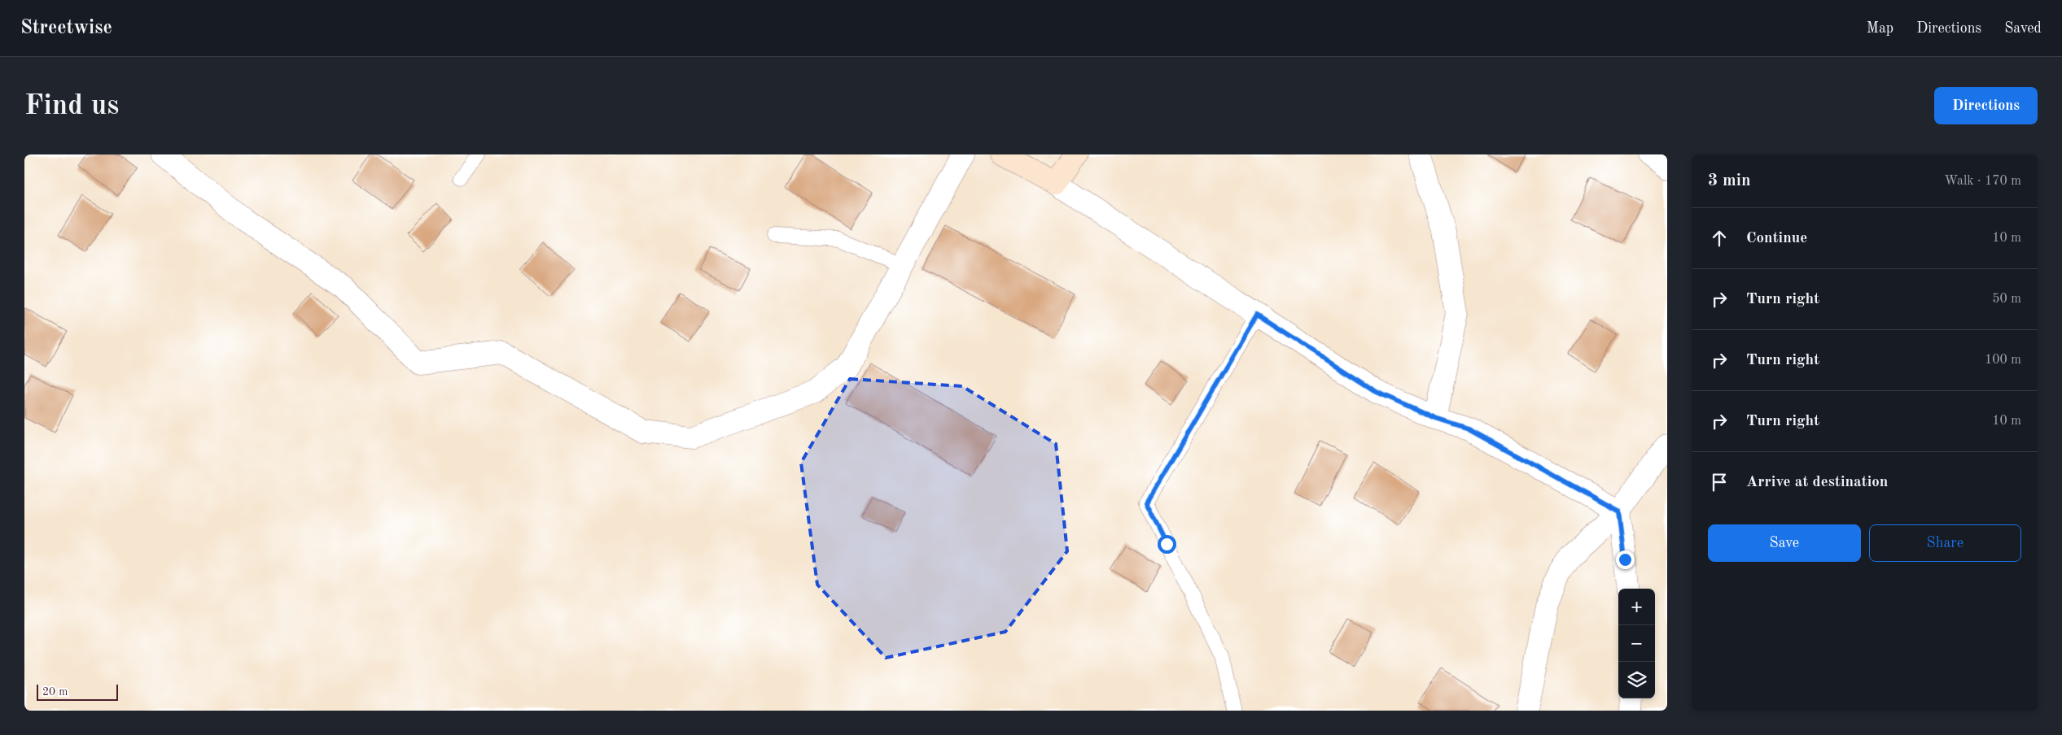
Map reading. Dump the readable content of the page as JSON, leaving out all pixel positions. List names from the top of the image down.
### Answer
{
  "scale_bar": "20 m",
  "page": {
    "header": "Streetwise",
    "nav": ["Map", "Directions", "Saved"],
    "buttons": [
      "Directions",
      ["Save", "Share"]
    ],
    "title": "Find us",
    "heading": ["3 min", "Walk · 170 m"],
    "list": [
      ["Continue", "10 m"],
      ["Turn right", "50 m"],
      ["Turn right", "100 m"],
      ["Turn right", "10 m"],
      "Arrive at destination"
    ],
    "map_buttons": ["+", "−"],
    "scale": "20 m"
  }
}
